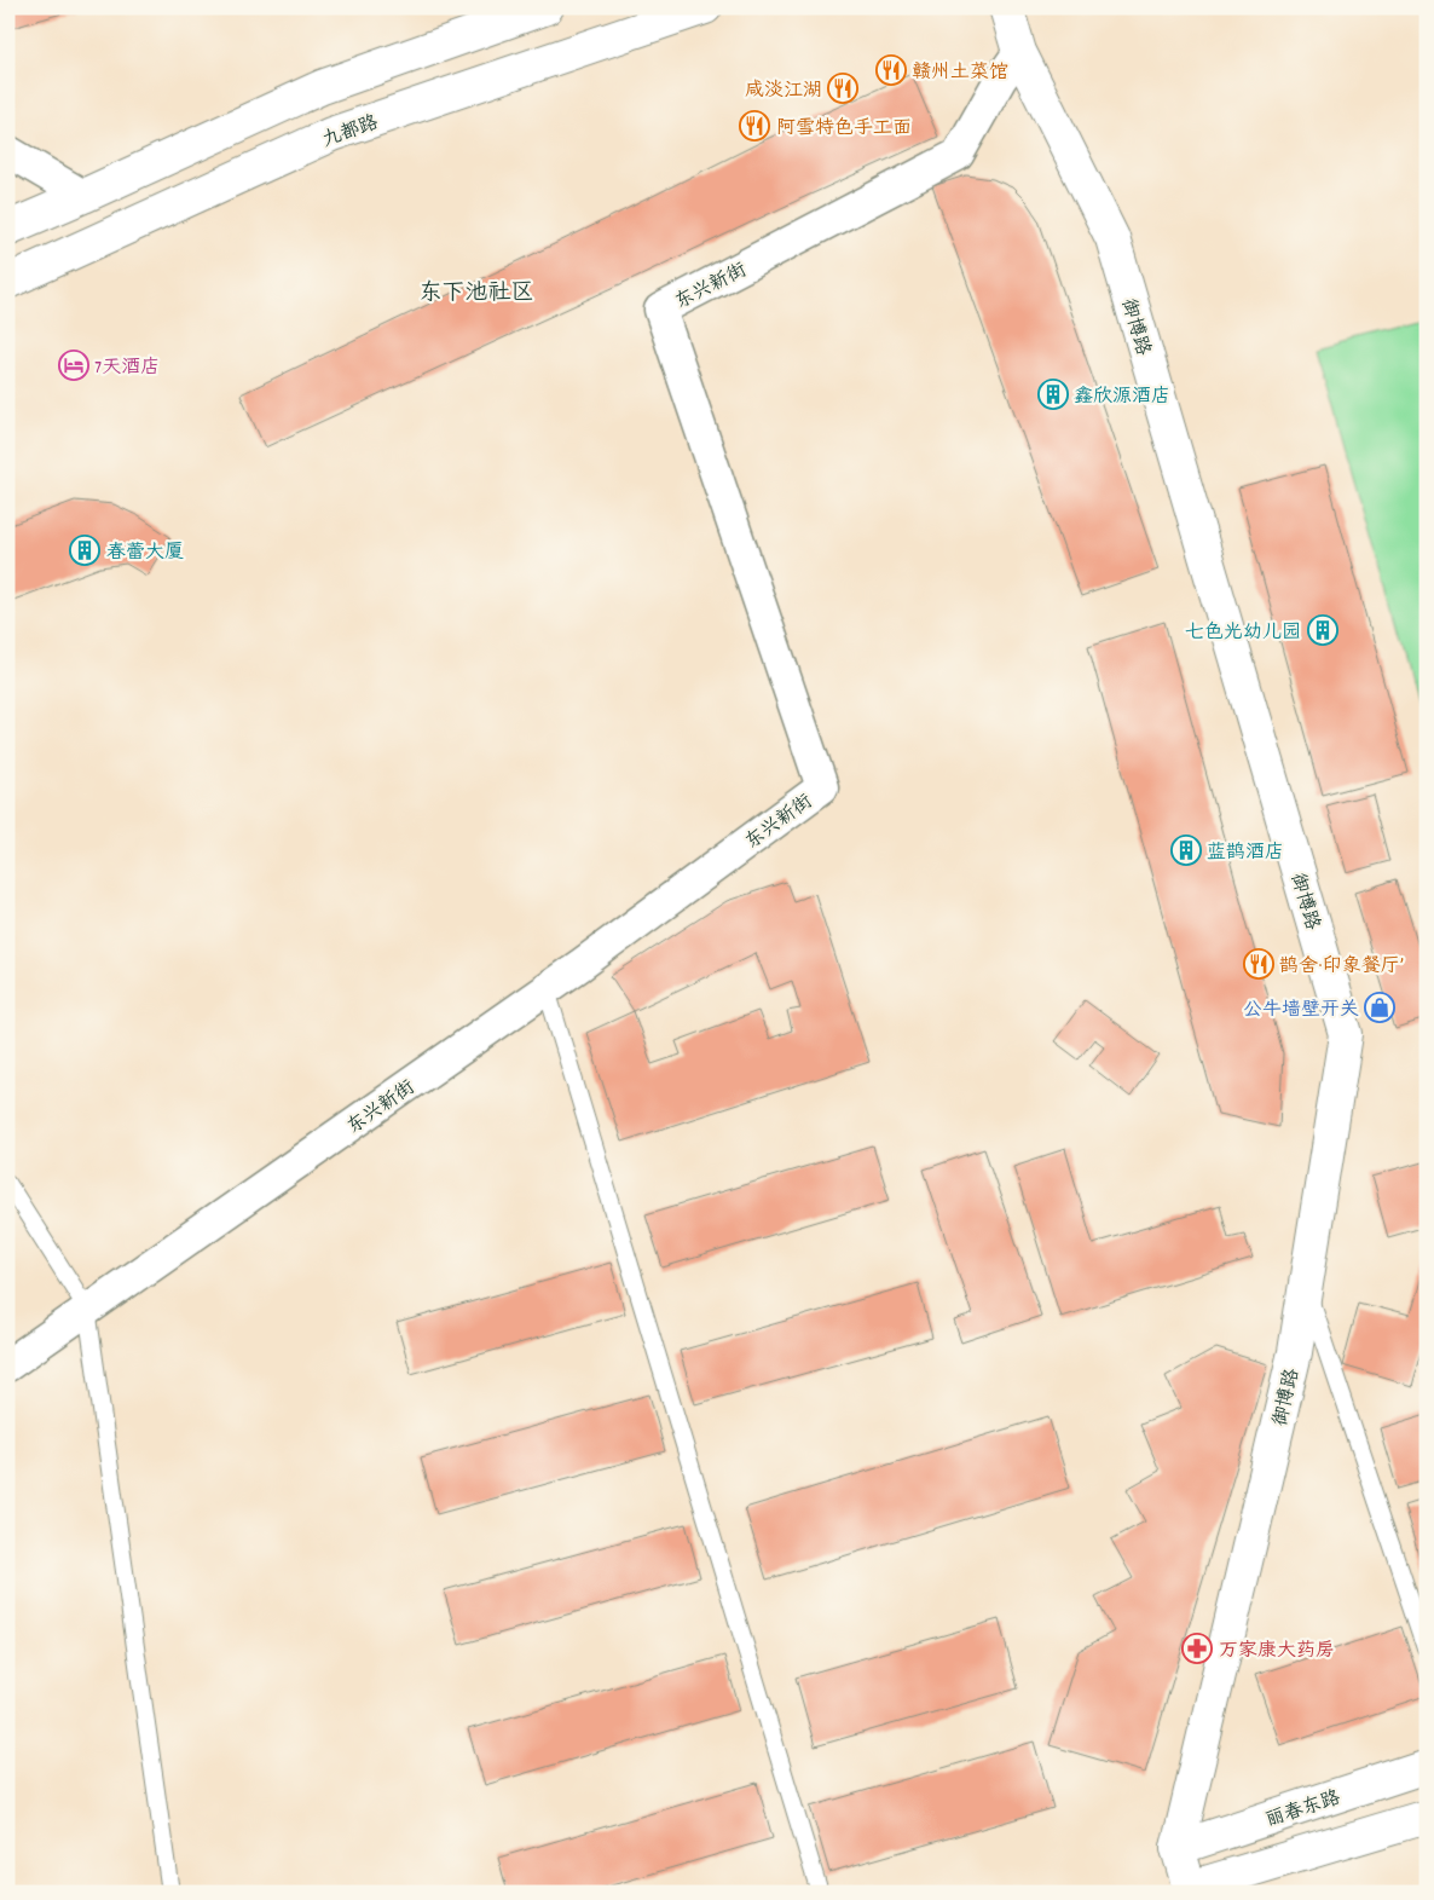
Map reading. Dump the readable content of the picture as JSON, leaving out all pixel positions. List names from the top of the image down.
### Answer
{
  "streets": {
    "street": [
      "九都路",
      "东兴新街",
      "御博路",
      "丽春东路"
    ]
  },
  "crossings": [
    ["东兴新街", "御博路"],
    ["御博路", "丽春东路"]
  ],
  "districts": ["东下池社区"],
  "places": {
    "restaurant": [
      "赣州土菜馆",
      "咸淡江湖",
      "阿雪特色手工面",
      "鹊舍·印象餐厅’"
    ],
    "hotel": ["7天酒店"],
    "building": [
      "鑫欣源酒店",
      "春蕾大厦",
      "七色光幼儿园",
      "蓝鹊酒店"
    ],
    "shop": ["公牛墙壁开关"],
    "pharmacy": ["万家康大药房"]
  }
}
